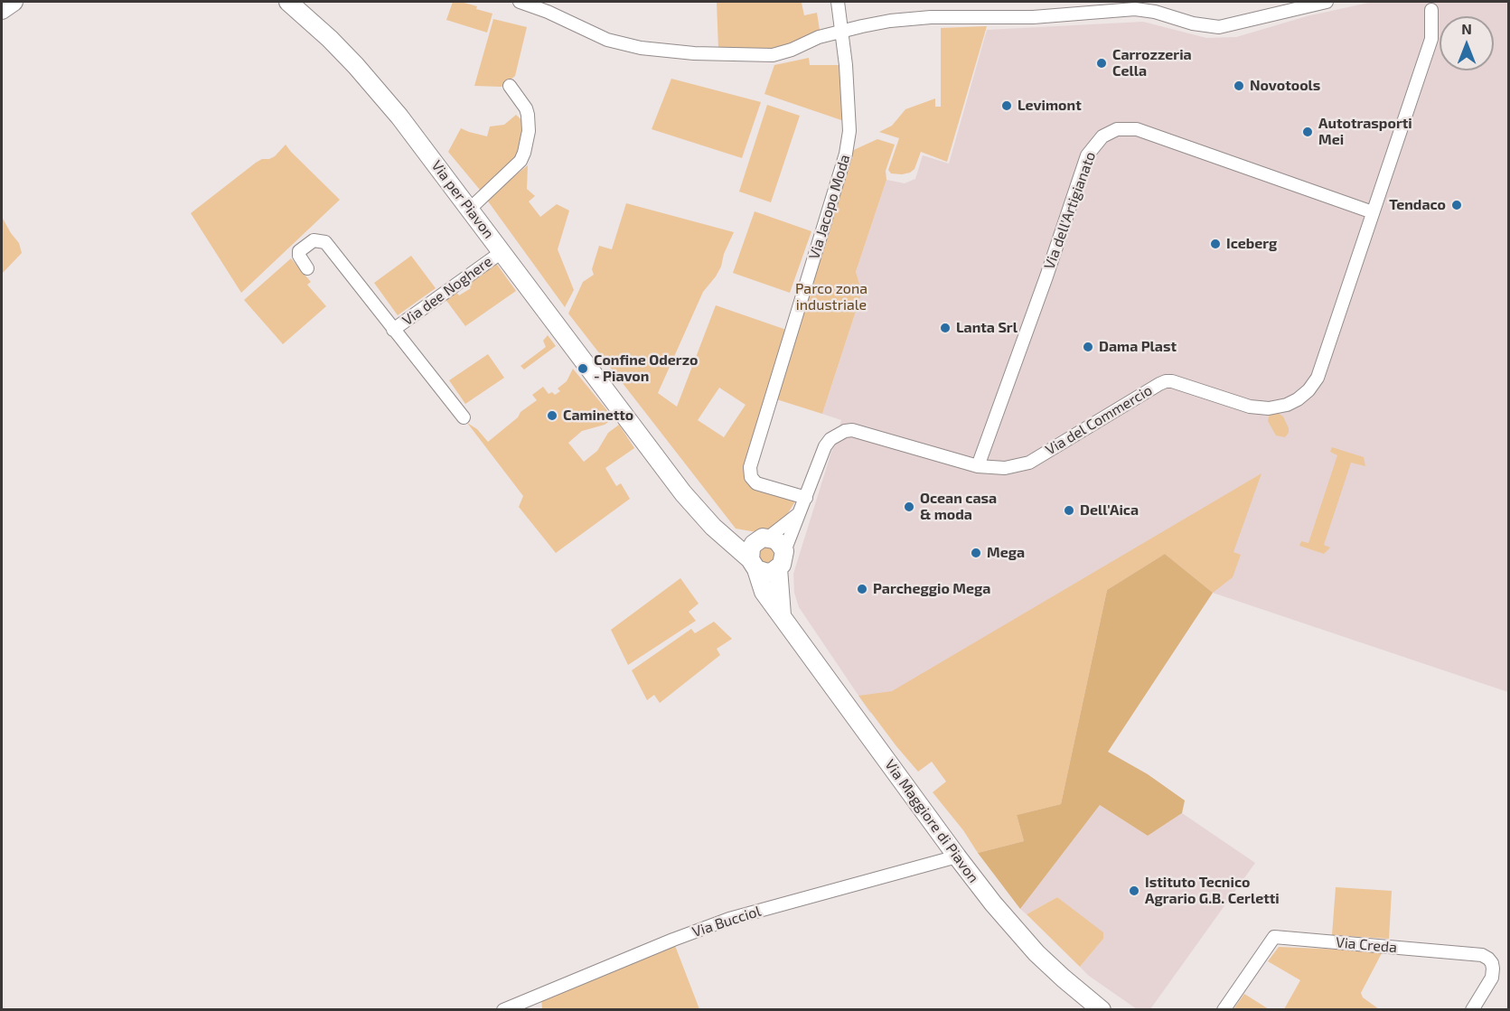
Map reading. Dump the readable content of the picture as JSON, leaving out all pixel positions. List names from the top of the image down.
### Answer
{
  "streets": {
    "main road": ["Via per Piavon", "Via Maggiore di Piavon"],
    "street": [
      "Via Jacopo Moda",
      "Via dell'Artigianato",
      "Via dee Noghere",
      "Via del Commercio",
      "Via Bucciol",
      "Via Creda"
    ]
  },
  "crossings": [
    ["Via per Piavon", "Via dee Noghere"],
    ["Via per Piavon", "Via del Commercio"],
    ["Via per Piavon", "Via Maggiore di Piavon"],
    ["Via Jacopo Moda", "Via del Commercio"],
    ["Via dell'Artigianato", "Via del Commercio"],
    ["Via del Commercio", "Via Maggiore di Piavon"],
    ["Via Maggiore di Piavon", "Via Bucciol"]
  ],
  "parks": ["Parco zona industriale"],
  "places": [
    "Carrozzeria Cella",
    "Novotools",
    "Levimont",
    "Autotrasporti Mei",
    "Tendaco",
    "Iceberg",
    "Lanta Srl",
    "Dama Plast",
    "Confine Oderzo - Piavon",
    "Caminetto",
    "Ocean casa & moda",
    "Dell'Aica",
    "Mega",
    "Parcheggio Mega",
    "Istituto Tecnico Agrario G.B. Cerletti"
  ],
  "north": "top"
}
